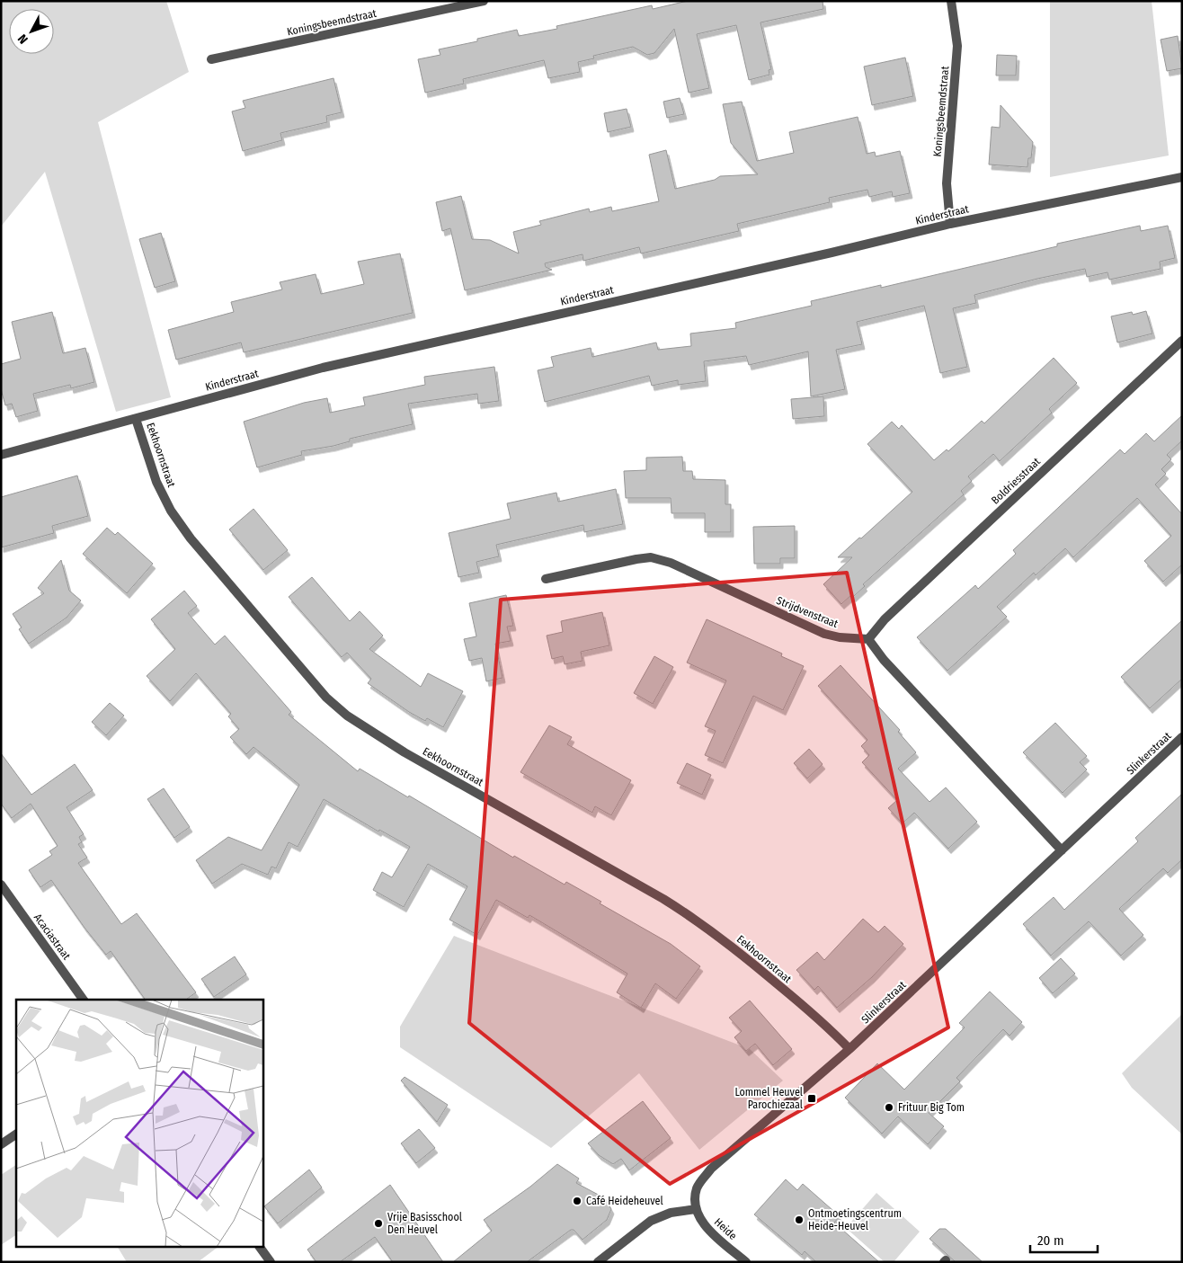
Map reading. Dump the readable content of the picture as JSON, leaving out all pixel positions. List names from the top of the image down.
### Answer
{
  "streets": {
    "street": [
      "Koningsbeemdstraat",
      "Kinderstraat",
      "Eekhoornstraat",
      "Boldriesstraat",
      "Strijdvenstraat",
      "Slinkerstraat",
      "Acaciastraat",
      "Heide"
    ]
  },
  "crossings": [
    ["Koningsbeemdstraat", "Kinderstraat"],
    ["Kinderstraat", "Eekhoornstraat"],
    ["Eekhoornstraat", "Slinkerstraat"],
    ["Boldriesstraat", "Strijdvenstraat"],
    ["Slinkerstraat", "Heide"]
  ],
  "places": {
    "transit": ["Lommel Heuvel Parochiezaal"],
    "other": [
      "Frituur Big Tom",
      "Café Heideheuvel",
      "Ontmoetingscentrum Heide-Heuvel",
      "Vrije Basisschool Den Heuvel"
    ]
  },
  "scale_bar": "20 m",
  "north": "bottom left"
}
